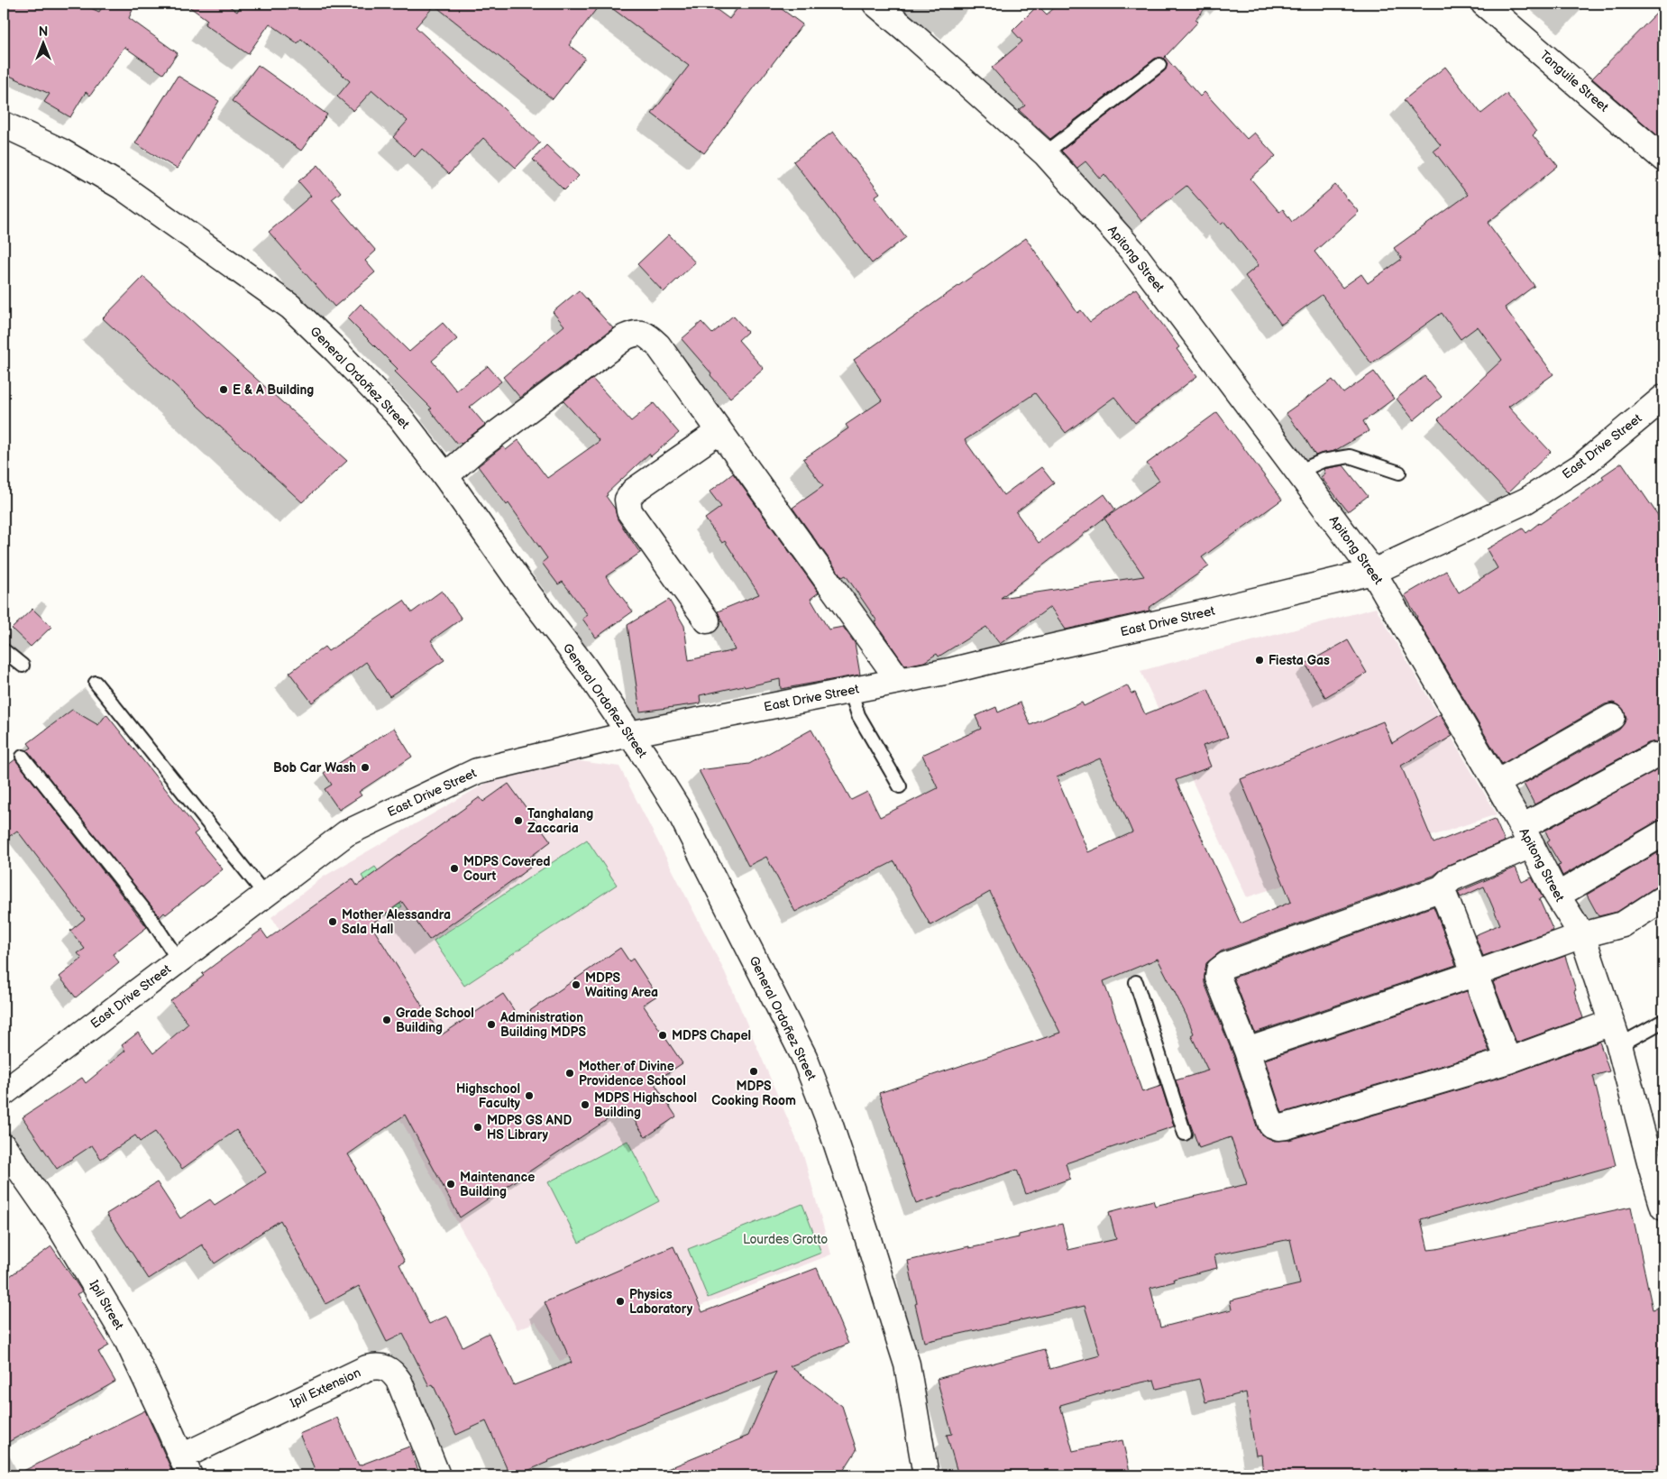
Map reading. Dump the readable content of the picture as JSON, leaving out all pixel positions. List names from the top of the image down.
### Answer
{
  "streets": {
    "street": [
      "Tanguile Street",
      "Apitong Street",
      "General Ordoñez Street",
      "East Drive Street",
      "Ipil Street",
      "Ipil Extension"
    ]
  },
  "crossings": [
    ["Apitong Street", "East Drive Street"],
    ["General Ordoñez Street", "East Drive Street"],
    ["Ipil Street", "Ipil Extension"]
  ],
  "parks": ["Lourdes Grotto"],
  "places": [
    "E & A Building",
    "Fiesta Gas",
    "Bob Car Wash",
    "Tanghalang Zaccaria",
    "MDPS Covered Court",
    "Mother Alessandra Sala Hall",
    "MDPS Waiting Area",
    "Grade School Building",
    "Administration Building MDPS",
    "MDPS Chapel",
    "MDPS Cooking Room",
    "Mother of Divine Providence School",
    "Highschool Faculty",
    "MDPS Highschool Building",
    "MDPS GS AND HS Library",
    "Maintenance Building",
    "Physics Laboratory"
  ],
  "north": "top"
}
